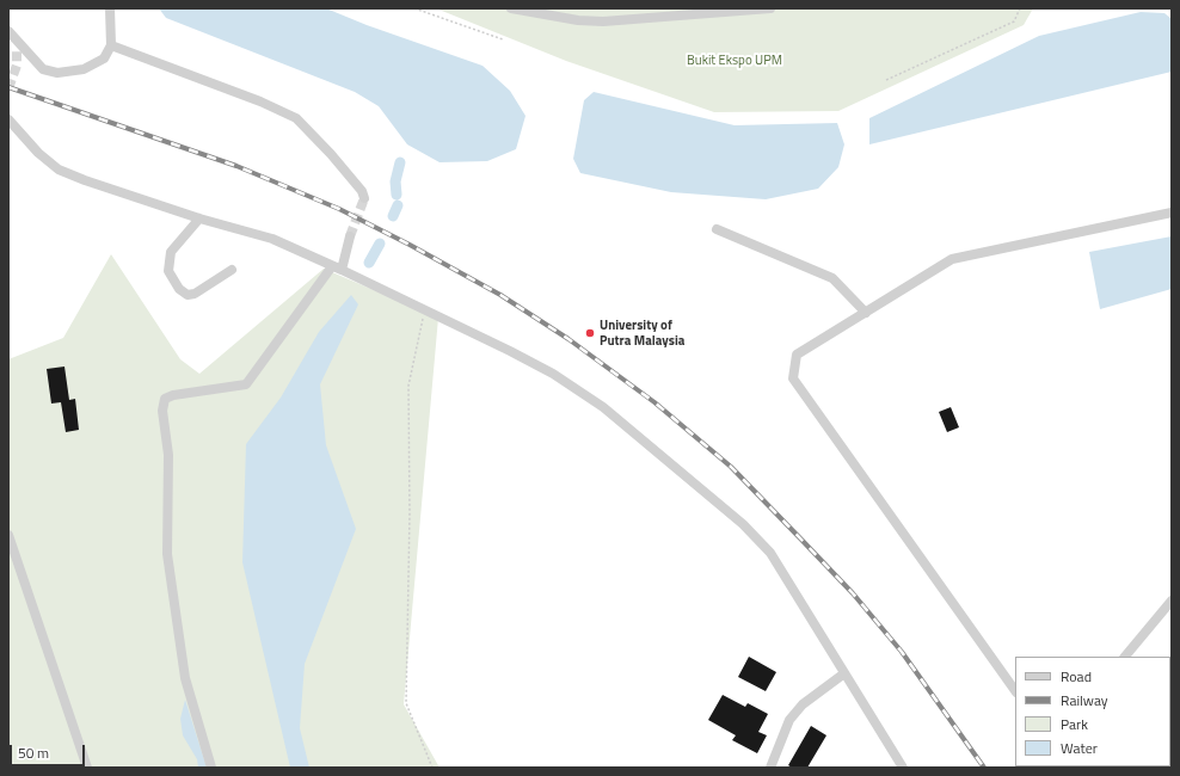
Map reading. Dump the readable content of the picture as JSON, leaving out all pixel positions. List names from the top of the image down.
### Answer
{
  "parks": ["Bukit Ekspo UPM"],
  "places": ["University of Putra Malaysia"],
  "legend": [
    "Road",
    "Railway",
    "Park",
    "Water"
  ],
  "scale_bar": "50 m"
}
